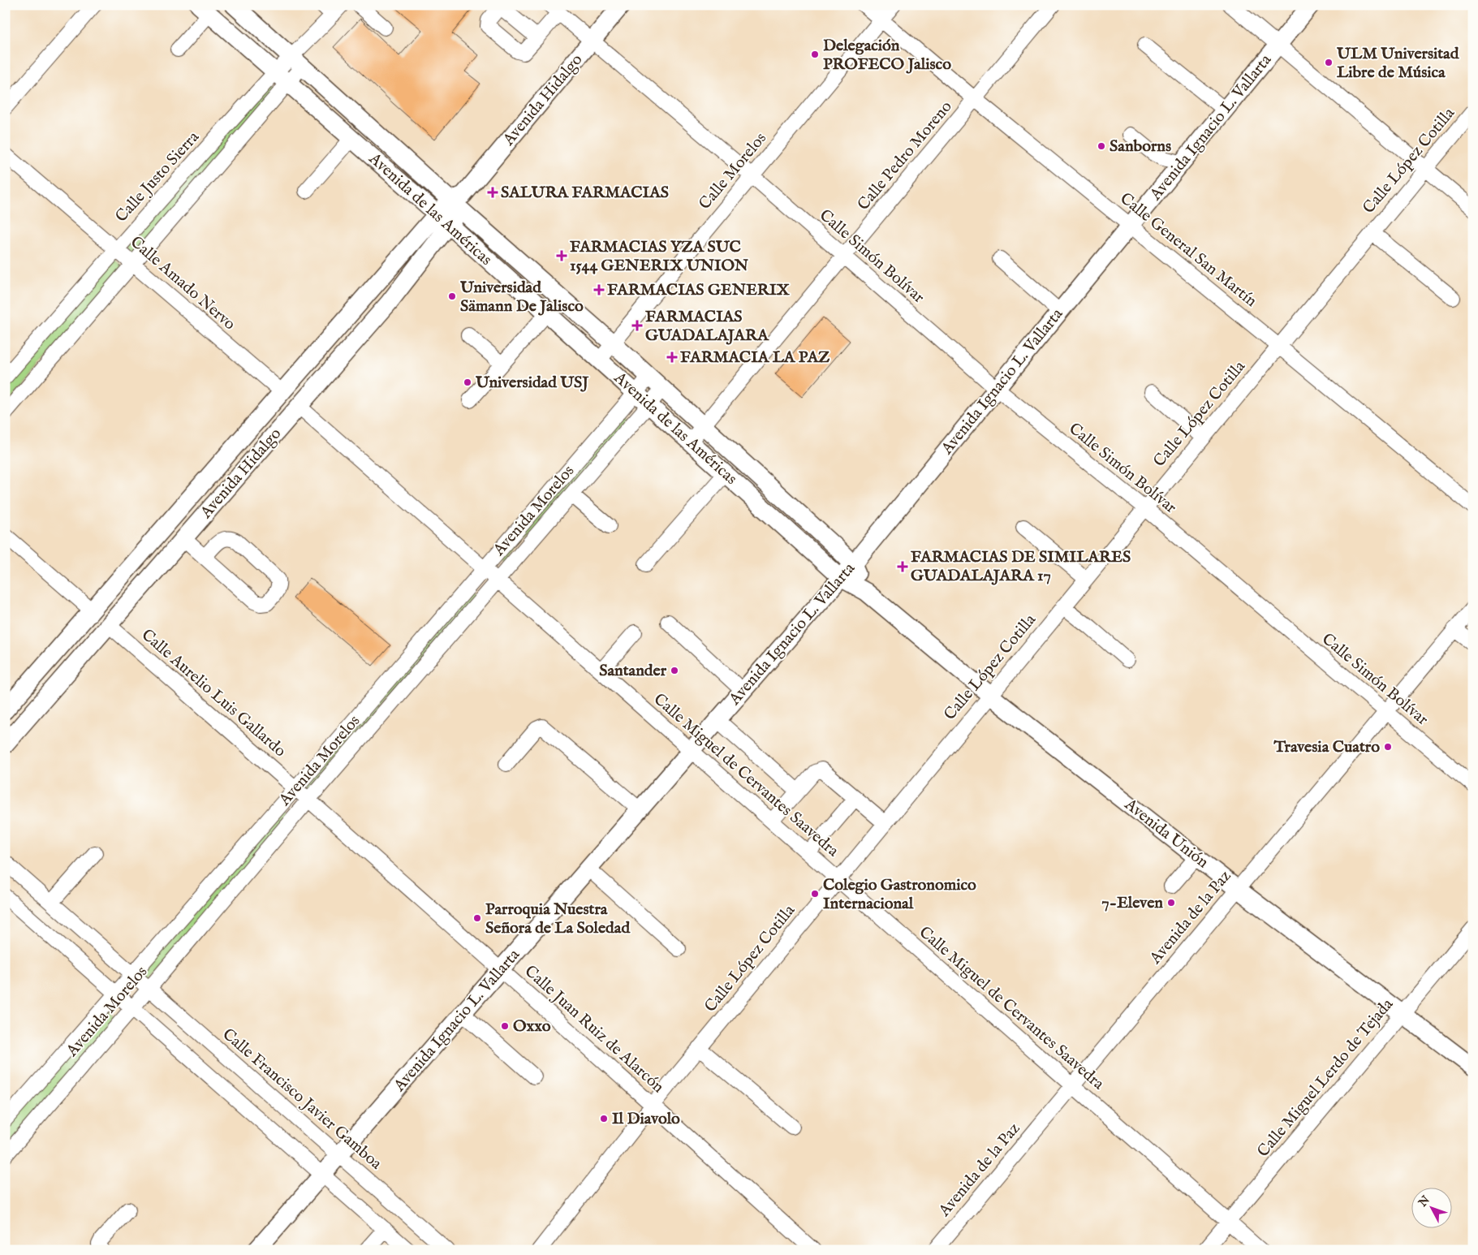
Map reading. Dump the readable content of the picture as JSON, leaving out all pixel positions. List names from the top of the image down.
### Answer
{
  "streets": {
    "main road": [
      "Avenida Hidalgo",
      "Avenida Ignacio L. Vallarta",
      "Avenida de las Américas",
      "Avenida Unión"
    ],
    "street": [
      "Calle Pedro Moreno",
      "Calle López Cotilla",
      "Calle Morelos",
      "Calle Justo Sierra",
      "Calle General San Martín",
      "Calle Simón Bolívar",
      "Calle Amado Nervo",
      "Avenida Morelos",
      "Calle Aurelio Luis Gallardo",
      "Calle Miguel de Cervantes Saavedra",
      "Avenida de la Paz",
      "Calle Juan Ruiz de Alarcón",
      "Calle Miguel Lerdo de Tejada",
      "Calle Francisco Javier Gamboa"
    ]
  },
  "crossings": [
    ["Avenida Hidalgo", "Avenida de las Américas"],
    ["Avenida Hidalgo", "Calle Simón Bolívar"],
    ["Avenida Hidalgo", "Calle Amado Nervo"],
    ["Avenida Hidalgo", "Calle Aurelio Luis Gallardo"],
    ["Avenida Ignacio L. Vallarta", "Avenida de las Américas"],
    ["Avenida Ignacio L. Vallarta", "Calle General San Martín"],
    ["Avenida Ignacio L. Vallarta", "Calle Simón Bolívar"],
    ["Avenida Ignacio L. Vallarta", "Calle Miguel de Cervantes Saavedra"],
    ["Avenida Ignacio L. Vallarta", "Avenida Unión"],
    ["Avenida Ignacio L. Vallarta", "Calle Juan Ruiz de Alarcón"],
    ["Avenida Ignacio L. Vallarta", "Calle Francisco Javier Gamboa"],
    ["Calle Pedro Moreno", "Avenida de las Américas"],
    ["Calle Pedro Moreno", "Calle General San Martín"],
    ["Calle Pedro Moreno", "Calle Simón Bolívar"],
    ["Calle López Cotilla", "Calle General San Martín"],
    ["Calle López Cotilla", "Calle Simón Bolívar"],
    ["Calle López Cotilla", "Calle Miguel de Cervantes Saavedra"],
    ["Calle López Cotilla", "Avenida Unión"],
    ["Calle López Cotilla", "Calle Juan Ruiz de Alarcón"],
    ["Calle Morelos", "Avenida de las Américas"],
    ["Calle Morelos", "Calle General San Martín"],
    ["Calle Morelos", "Calle Simón Bolívar"],
    ["Calle Justo Sierra", "Avenida de las Américas"],
    ["Calle Justo Sierra", "Calle Amado Nervo"],
    ["Avenida de las Américas", "Avenida Morelos"],
    ["Avenida de las Américas", "Avenida Unión"],
    ["Calle Simón Bolívar", "Avenida de la Paz"],
    ["Avenida Morelos", "Calle Aurelio Luis Gallardo"],
    ["Avenida Morelos", "Calle Miguel de Cervantes Saavedra"],
    ["Avenida Morelos", "Calle Juan Ruiz de Alarcón"],
    ["Avenida Morelos", "Calle Francisco Javier Gamboa"],
    ["Calle Aurelio Luis Gallardo", "Calle Juan Ruiz de Alarcón"],
    ["Calle Miguel de Cervantes Saavedra", "Avenida de la Paz"],
    ["Calle Miguel de Cervantes Saavedra", "Calle Miguel Lerdo de Tejada"],
    ["Avenida Unión", "Avenida de la Paz"],
    ["Avenida Unión", "Calle Miguel Lerdo de Tejada"]
  ],
  "places": {
    "other": [
      "Delegación PROFECO Jalisco",
      "ULM Universitad Libre de Música",
      "Sanborns",
      "Universidad Sämann De Jalisco",
      "Universidad USJ",
      "Santander",
      "Travesia Cuatro",
      "Colegio Gastronomico Internacional",
      "7-Eleven",
      "Parroquia Nuestra Señora de La Soledad",
      "Oxxo",
      "Il Diavolo"
    ],
    "health": [
      "SALURA FARMACIAS",
      "FARMACIAS YZA SUC 1544 GENERIX UNION",
      "FARMACIAS GENERIX",
      "FARMACIAS GUADALAJARA",
      "FARMACIA LA PAZ",
      "FARMACIAS DE SIMILARES GUADALAJARA 17"
    ]
  },
  "north": "top left"
}
